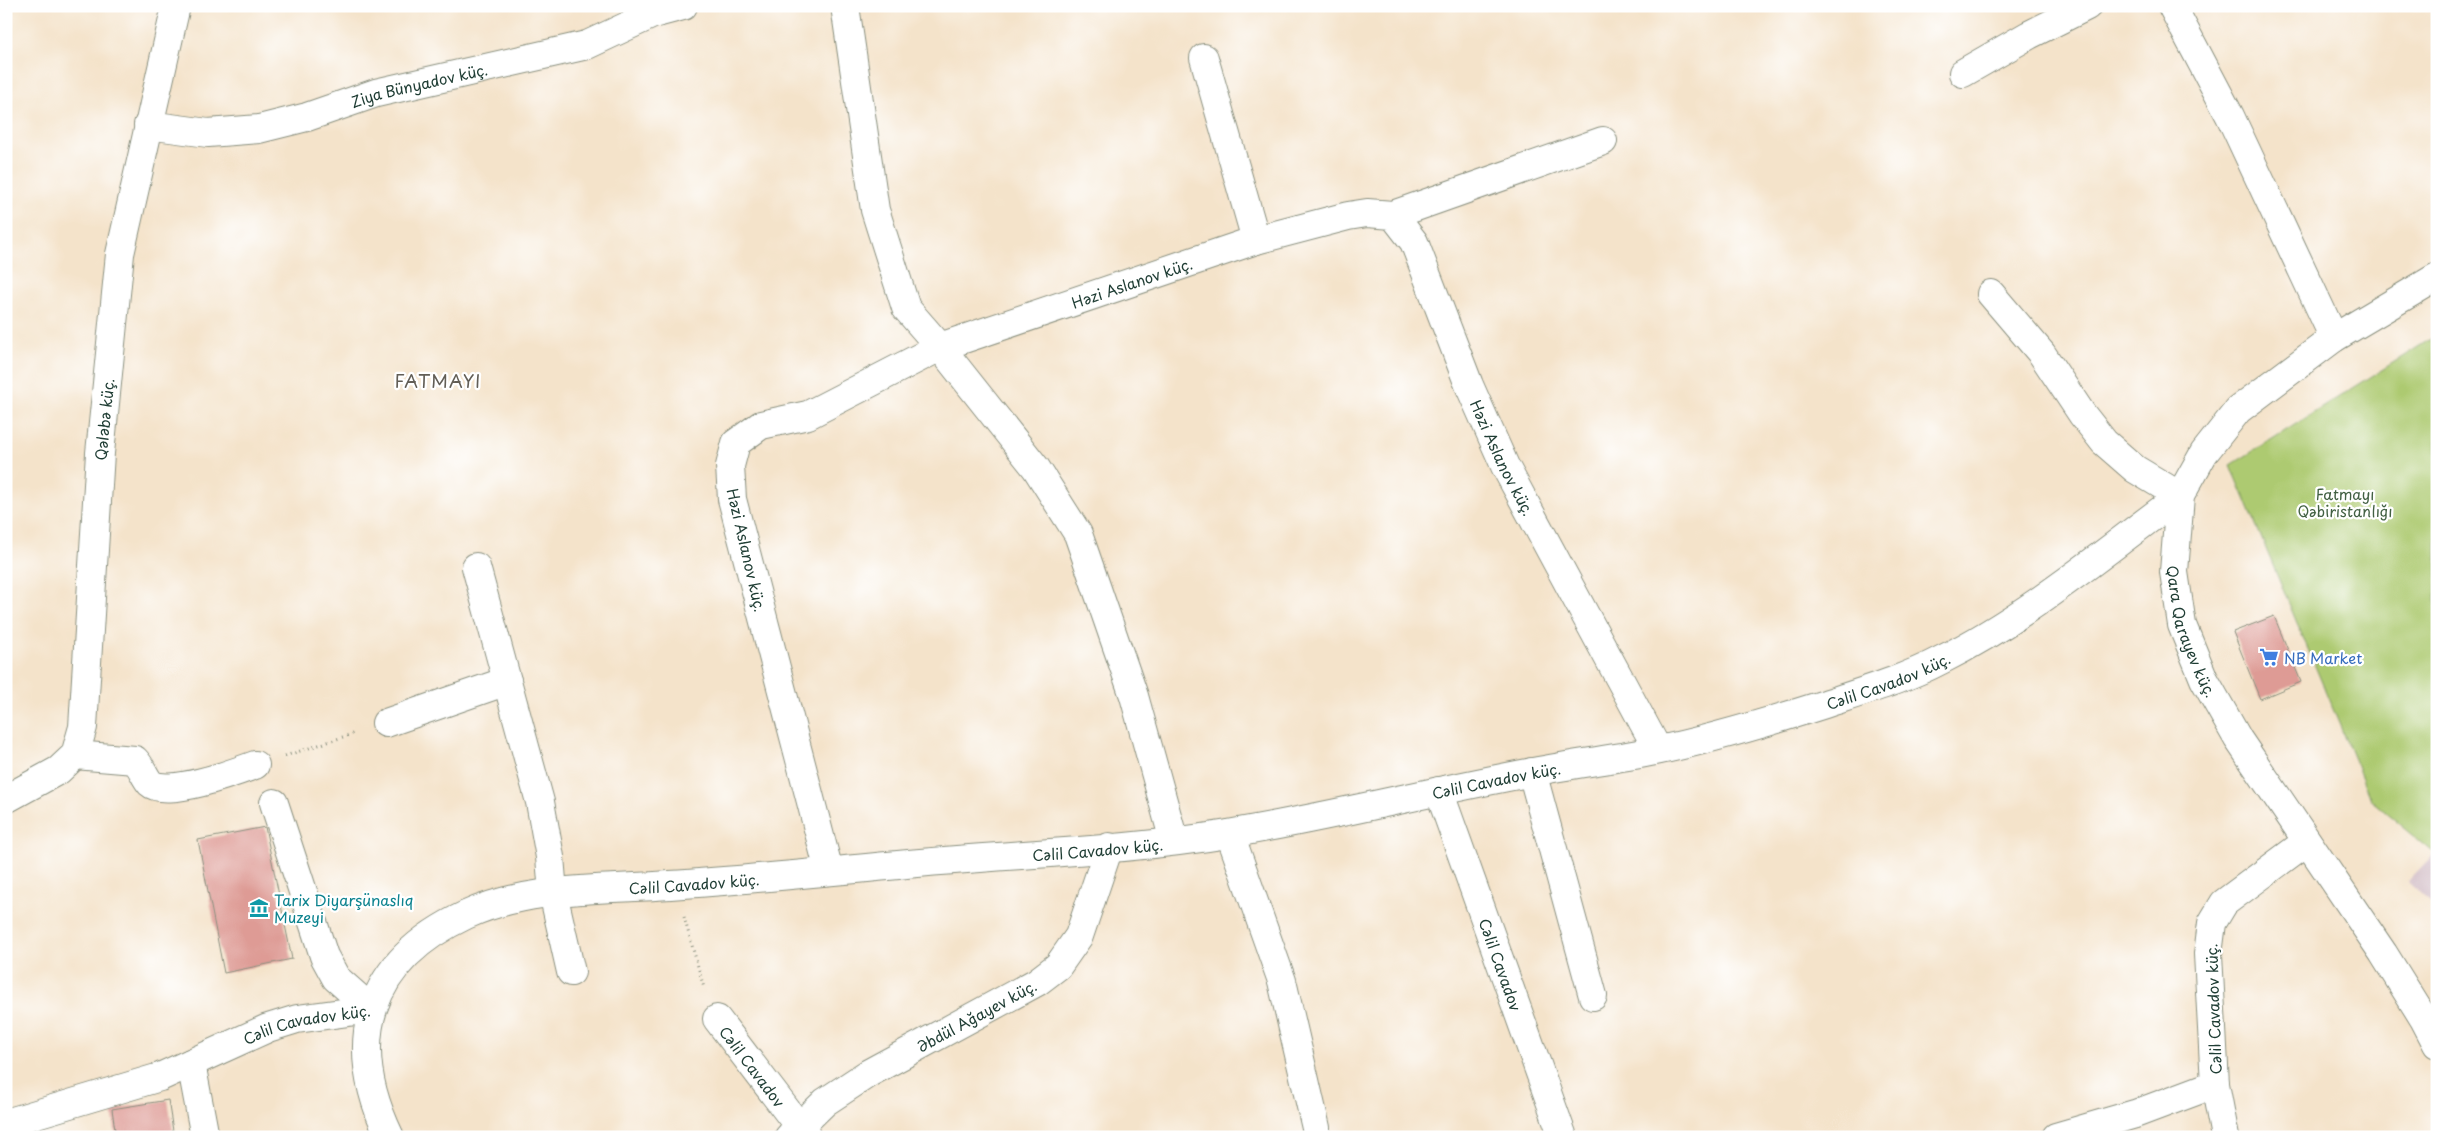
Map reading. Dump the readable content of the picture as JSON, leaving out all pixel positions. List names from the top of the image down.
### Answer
{
  "streets": {
    "street": [
      "Ziya Bünyadov küç.",
      "Həzi Aslanov küç.",
      "Qələbə küç.",
      "Qara Qarayev küç.",
      "Cəlil Cavadov küç.",
      "Cəlil Cavadov",
      "Əbdül Ağayev küç."
    ]
  },
  "crossings": [
    ["Ziya Bünyadov küç.", "Qələbə küç."],
    ["Həzi Aslanov küç.", "Cəlil Cavadov küç."],
    ["Qara Qarayev küç.", "Cəlil Cavadov küç."],
    ["Cəlil Cavadov küç.", "Cəlil Cavadov"],
    ["Cəlil Cavadov küç.", "Əbdül Ağayev küç."],
    ["Cəlil Cavadov", "Əbdül Ağayev küç."]
  ],
  "districts": ["FATMAYI"],
  "parks": ["Fatmayı Qəbiristanlığı"],
  "places": {
    "supermarket": ["NB Market"],
    "museum": ["Tarix Diyarşünaslıq Muzeyi"]
  }
}
